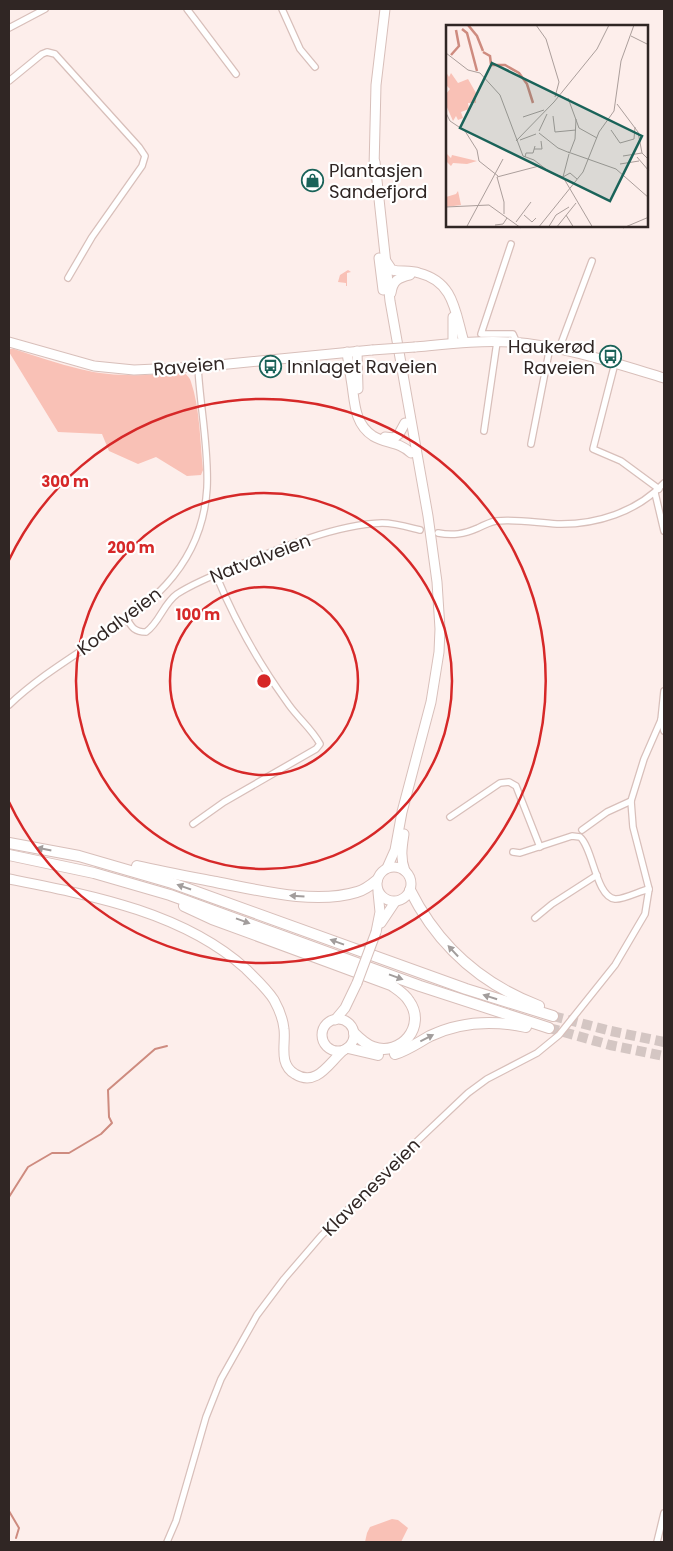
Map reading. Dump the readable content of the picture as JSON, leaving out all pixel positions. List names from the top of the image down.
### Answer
{
  "streets": {
    "main road": ["Raveien"],
    "street": ["Natvalveien", "Kodalveien", "Klavenesveien"]
  },
  "crossings": [
    ["Raveien", "Kodalveien"],
    ["Natvalveien", "Kodalveien"]
  ],
  "places": {
    "shop": ["Plantasjen Sandefjord"],
    "bus stop": ["Haukerød Raveien", "Innlaget Raveien"]
  },
  "rings": ["300 m", "200 m", "100 m"]
}
